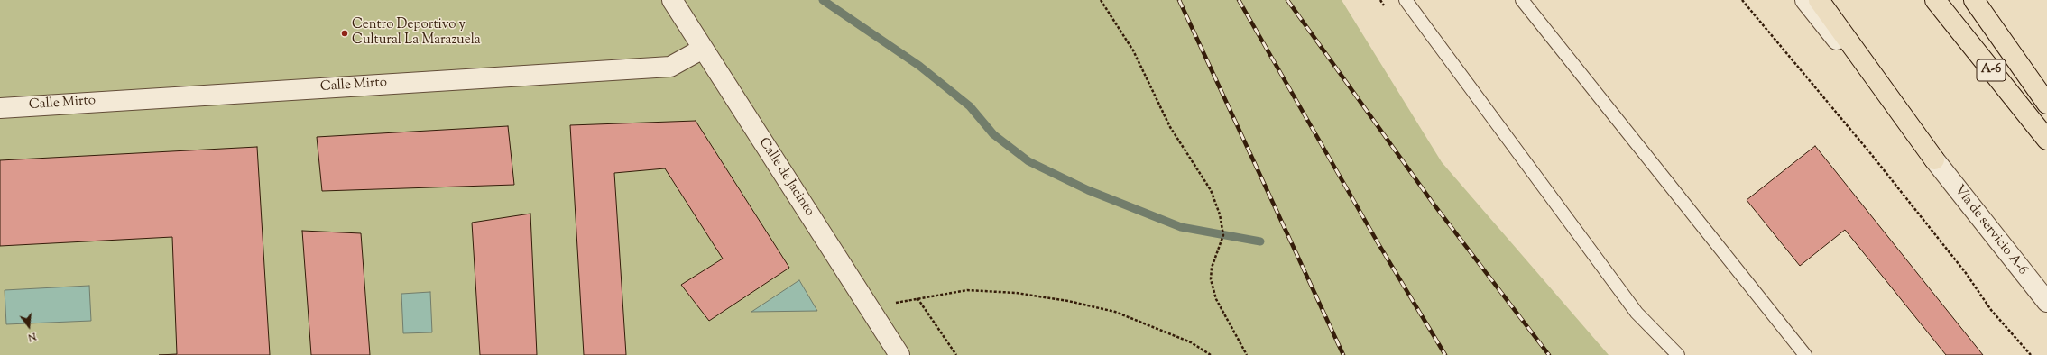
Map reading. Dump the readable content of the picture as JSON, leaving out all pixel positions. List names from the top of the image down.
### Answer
{
  "streets": {
    "highway": ["A-6"],
    "street": ["Calle Mirto", "Calle de Jacinto", "Vía de servicio A-6"]
  },
  "crossings": [
    ["Calle Mirto", "Calle de Jacinto"]
  ],
  "places": ["Centro Deportivo y Cultural La Marazuela"],
  "north": "bottom"
}
